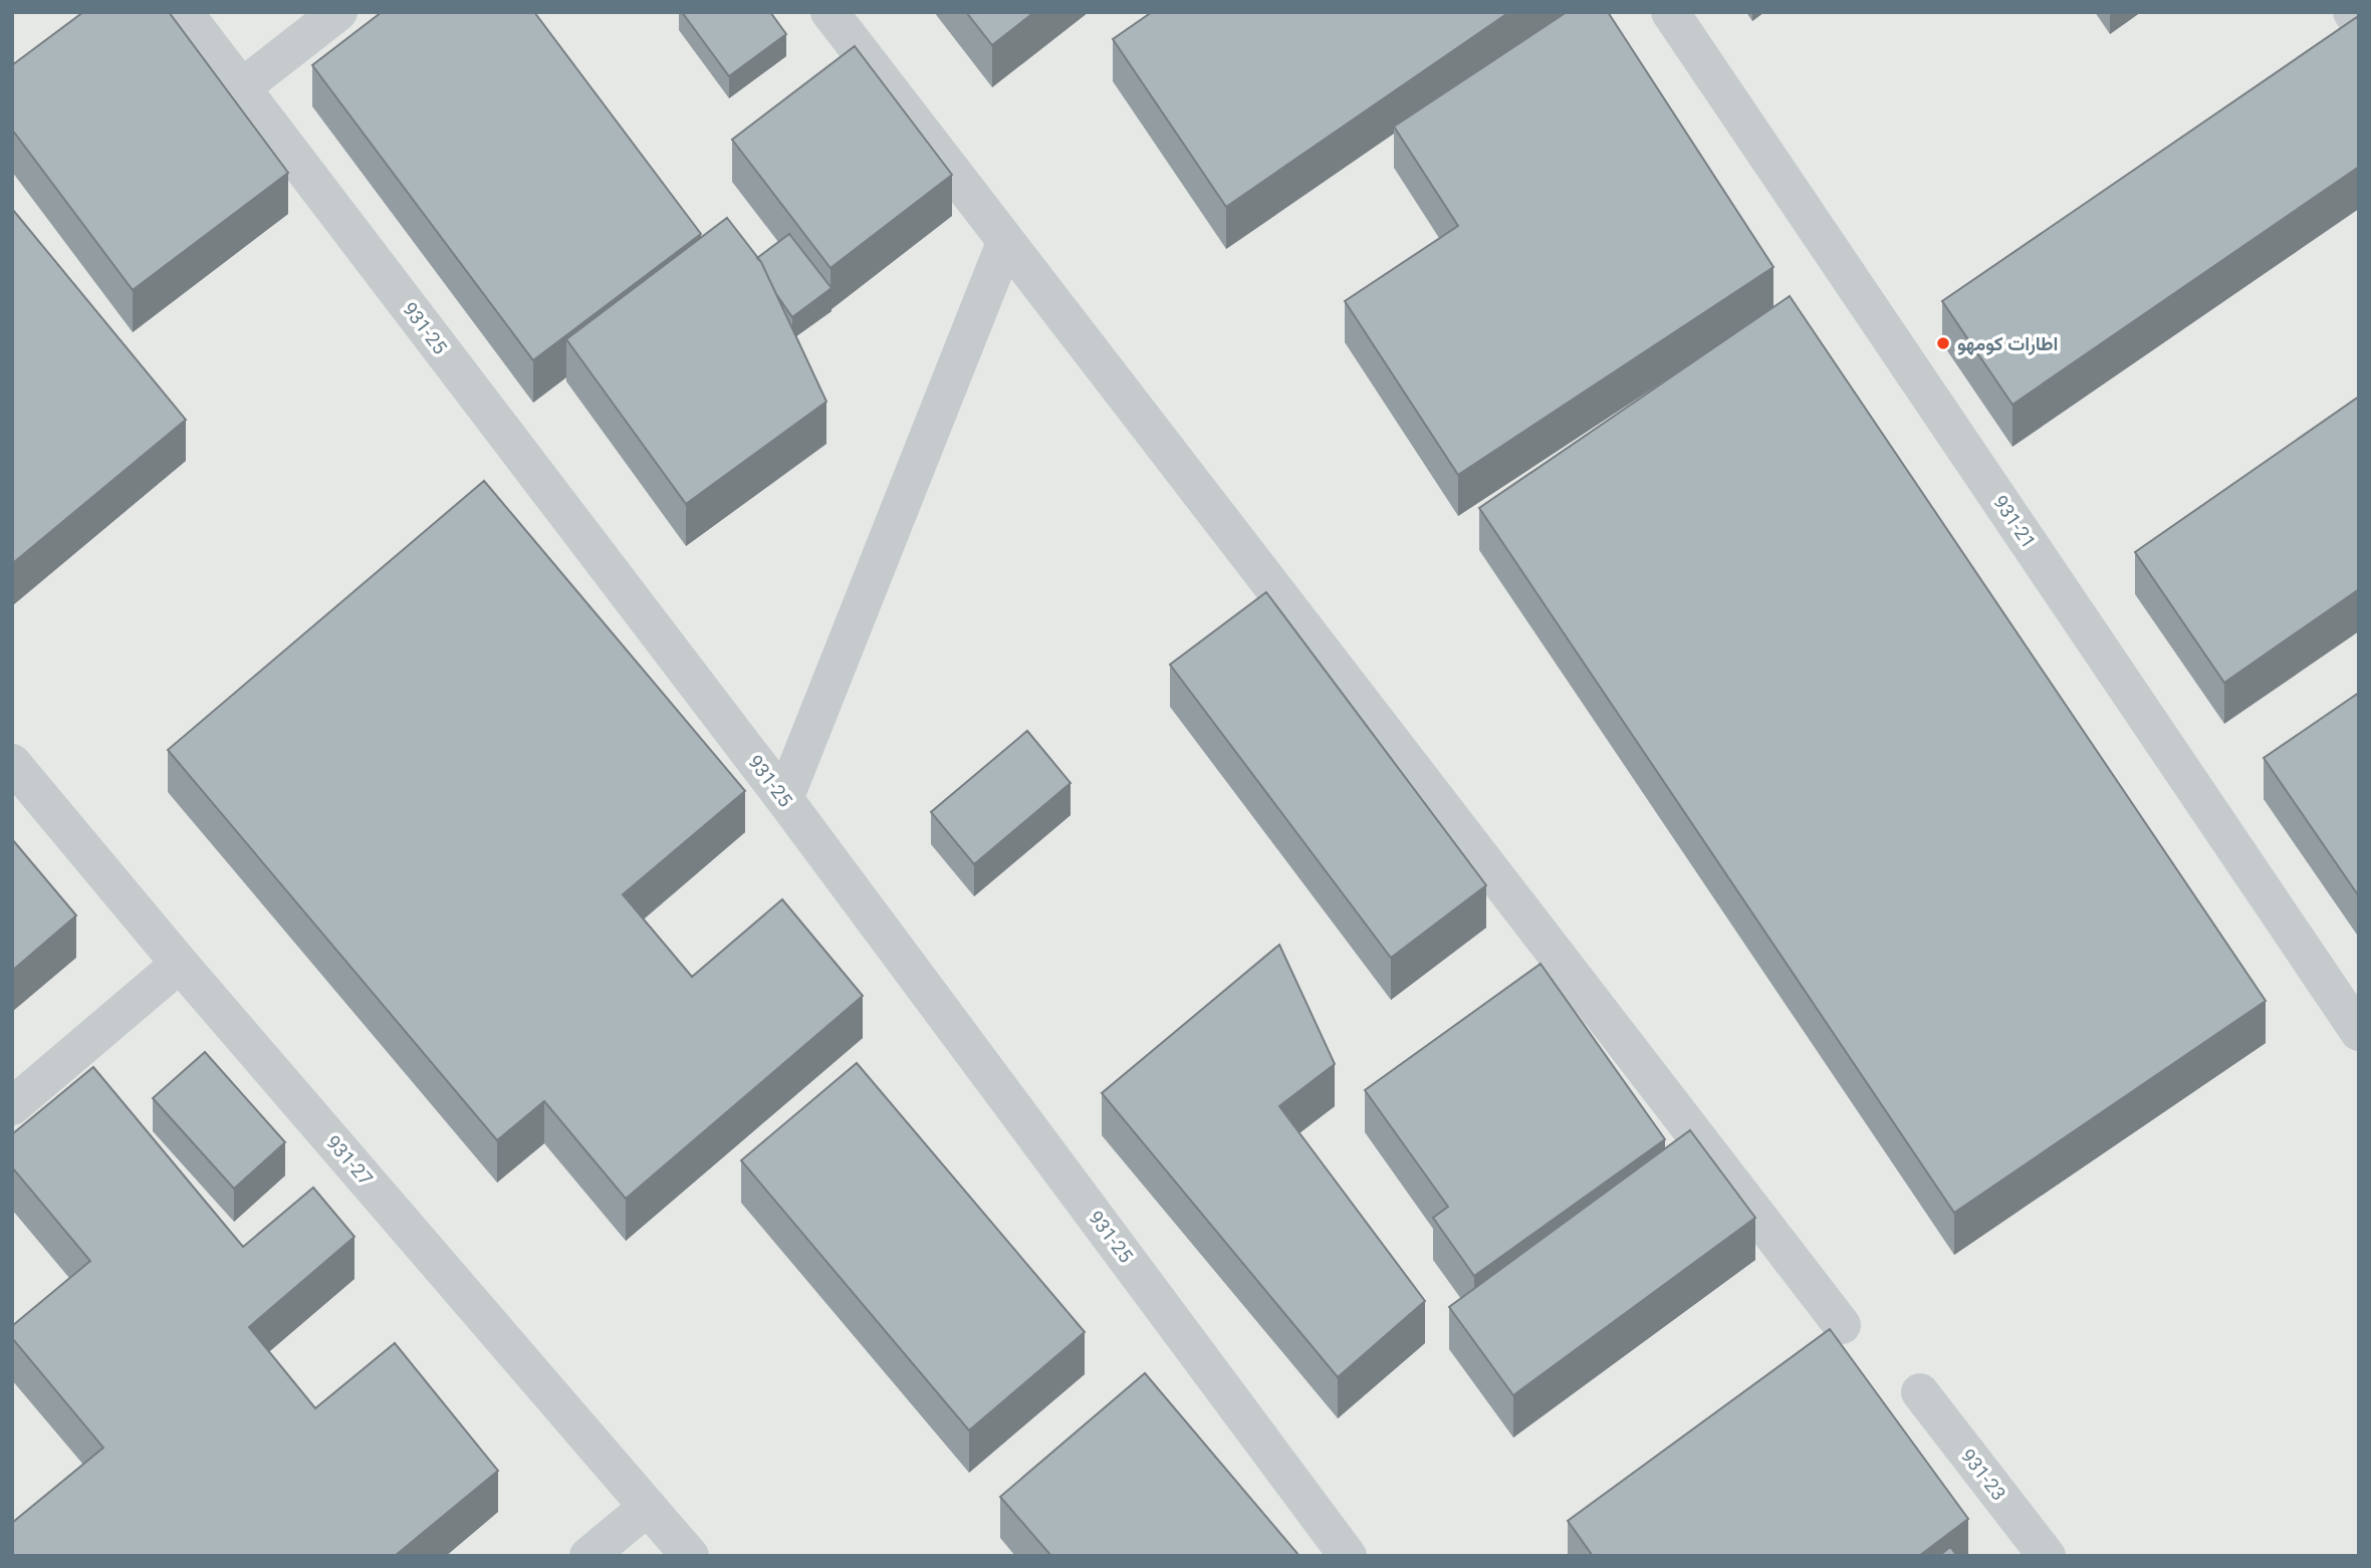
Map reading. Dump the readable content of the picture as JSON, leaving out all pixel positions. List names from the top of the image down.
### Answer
{
  "streets": {
    "street": [
      "931-25",
      "931-21",
      "931-27",
      "931-23"
    ]
  },
  "places": ["اطارات كومهو"]
}
